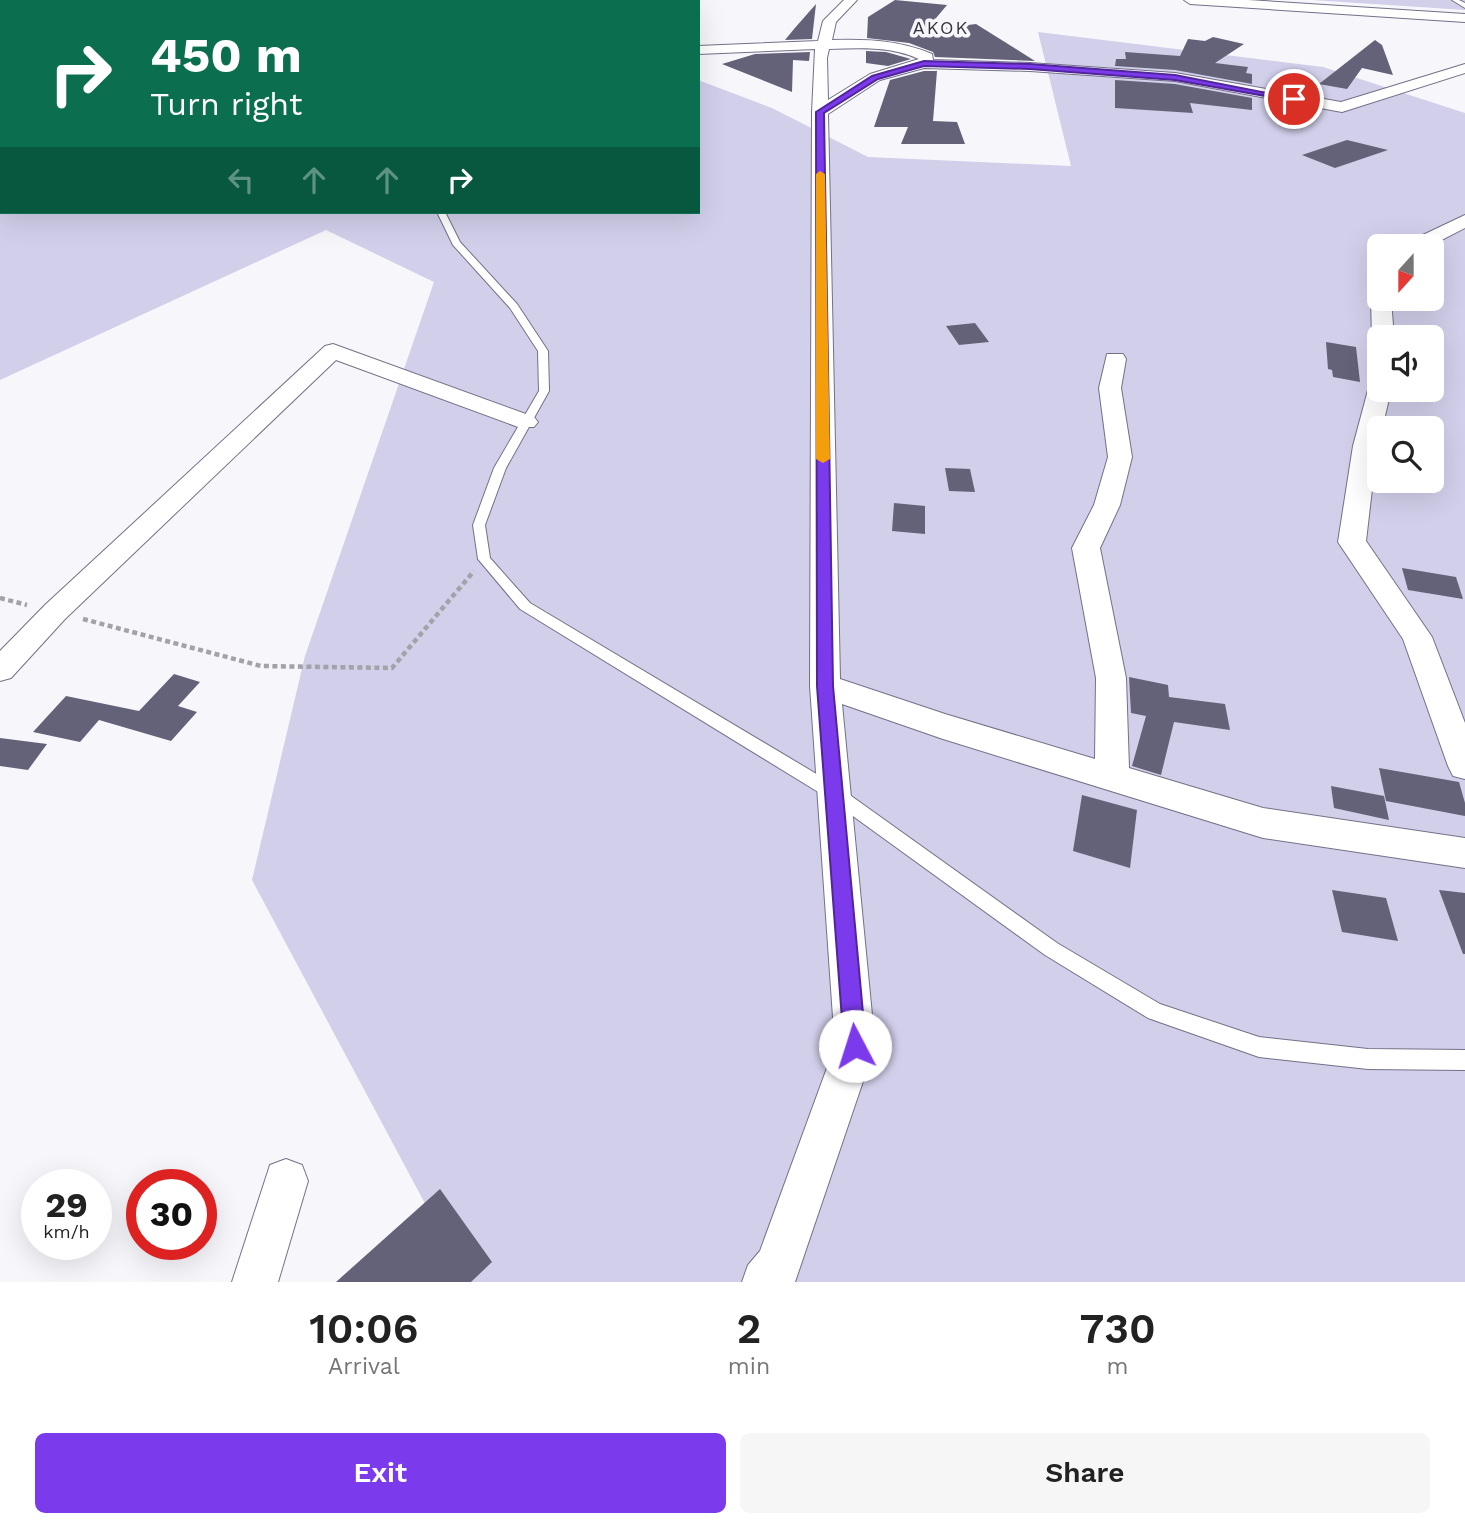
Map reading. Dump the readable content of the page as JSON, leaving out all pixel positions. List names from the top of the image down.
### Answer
{
  "districts": ["AKOK"],
  "north": "bottom",
  "page": {
    "turn": ["450 m", "Turn right"],
    "speed": "29 km/h",
    "limit": "30",
    "eta": [
      "10:06",
      "Arrival",
      "2",
      "min",
      "730",
      "m"
    ],
    "buttons": ["Exit", "Share"]
  }
}
